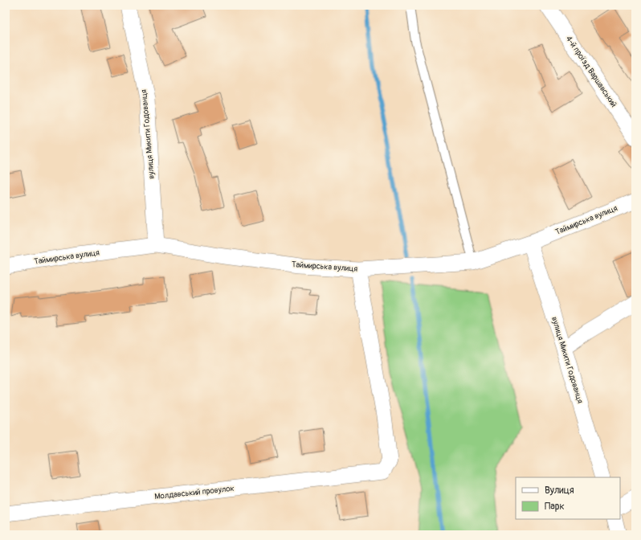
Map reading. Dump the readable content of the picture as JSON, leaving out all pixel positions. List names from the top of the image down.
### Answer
{
  "streets": {
    "street": [
      "4-й проїзд Варшавський",
      "вулиця Микити Годованця",
      "Таймирська вулиця",
      "Молдавський провулок"
    ]
  },
  "crossings": [
    ["вулиця Микити Годованця", "Таймирська вулиця"],
    ["Таймирська вулиця", "Молдавський провулок"]
  ],
  "legend": ["Вулиця", "Парк"]
}
